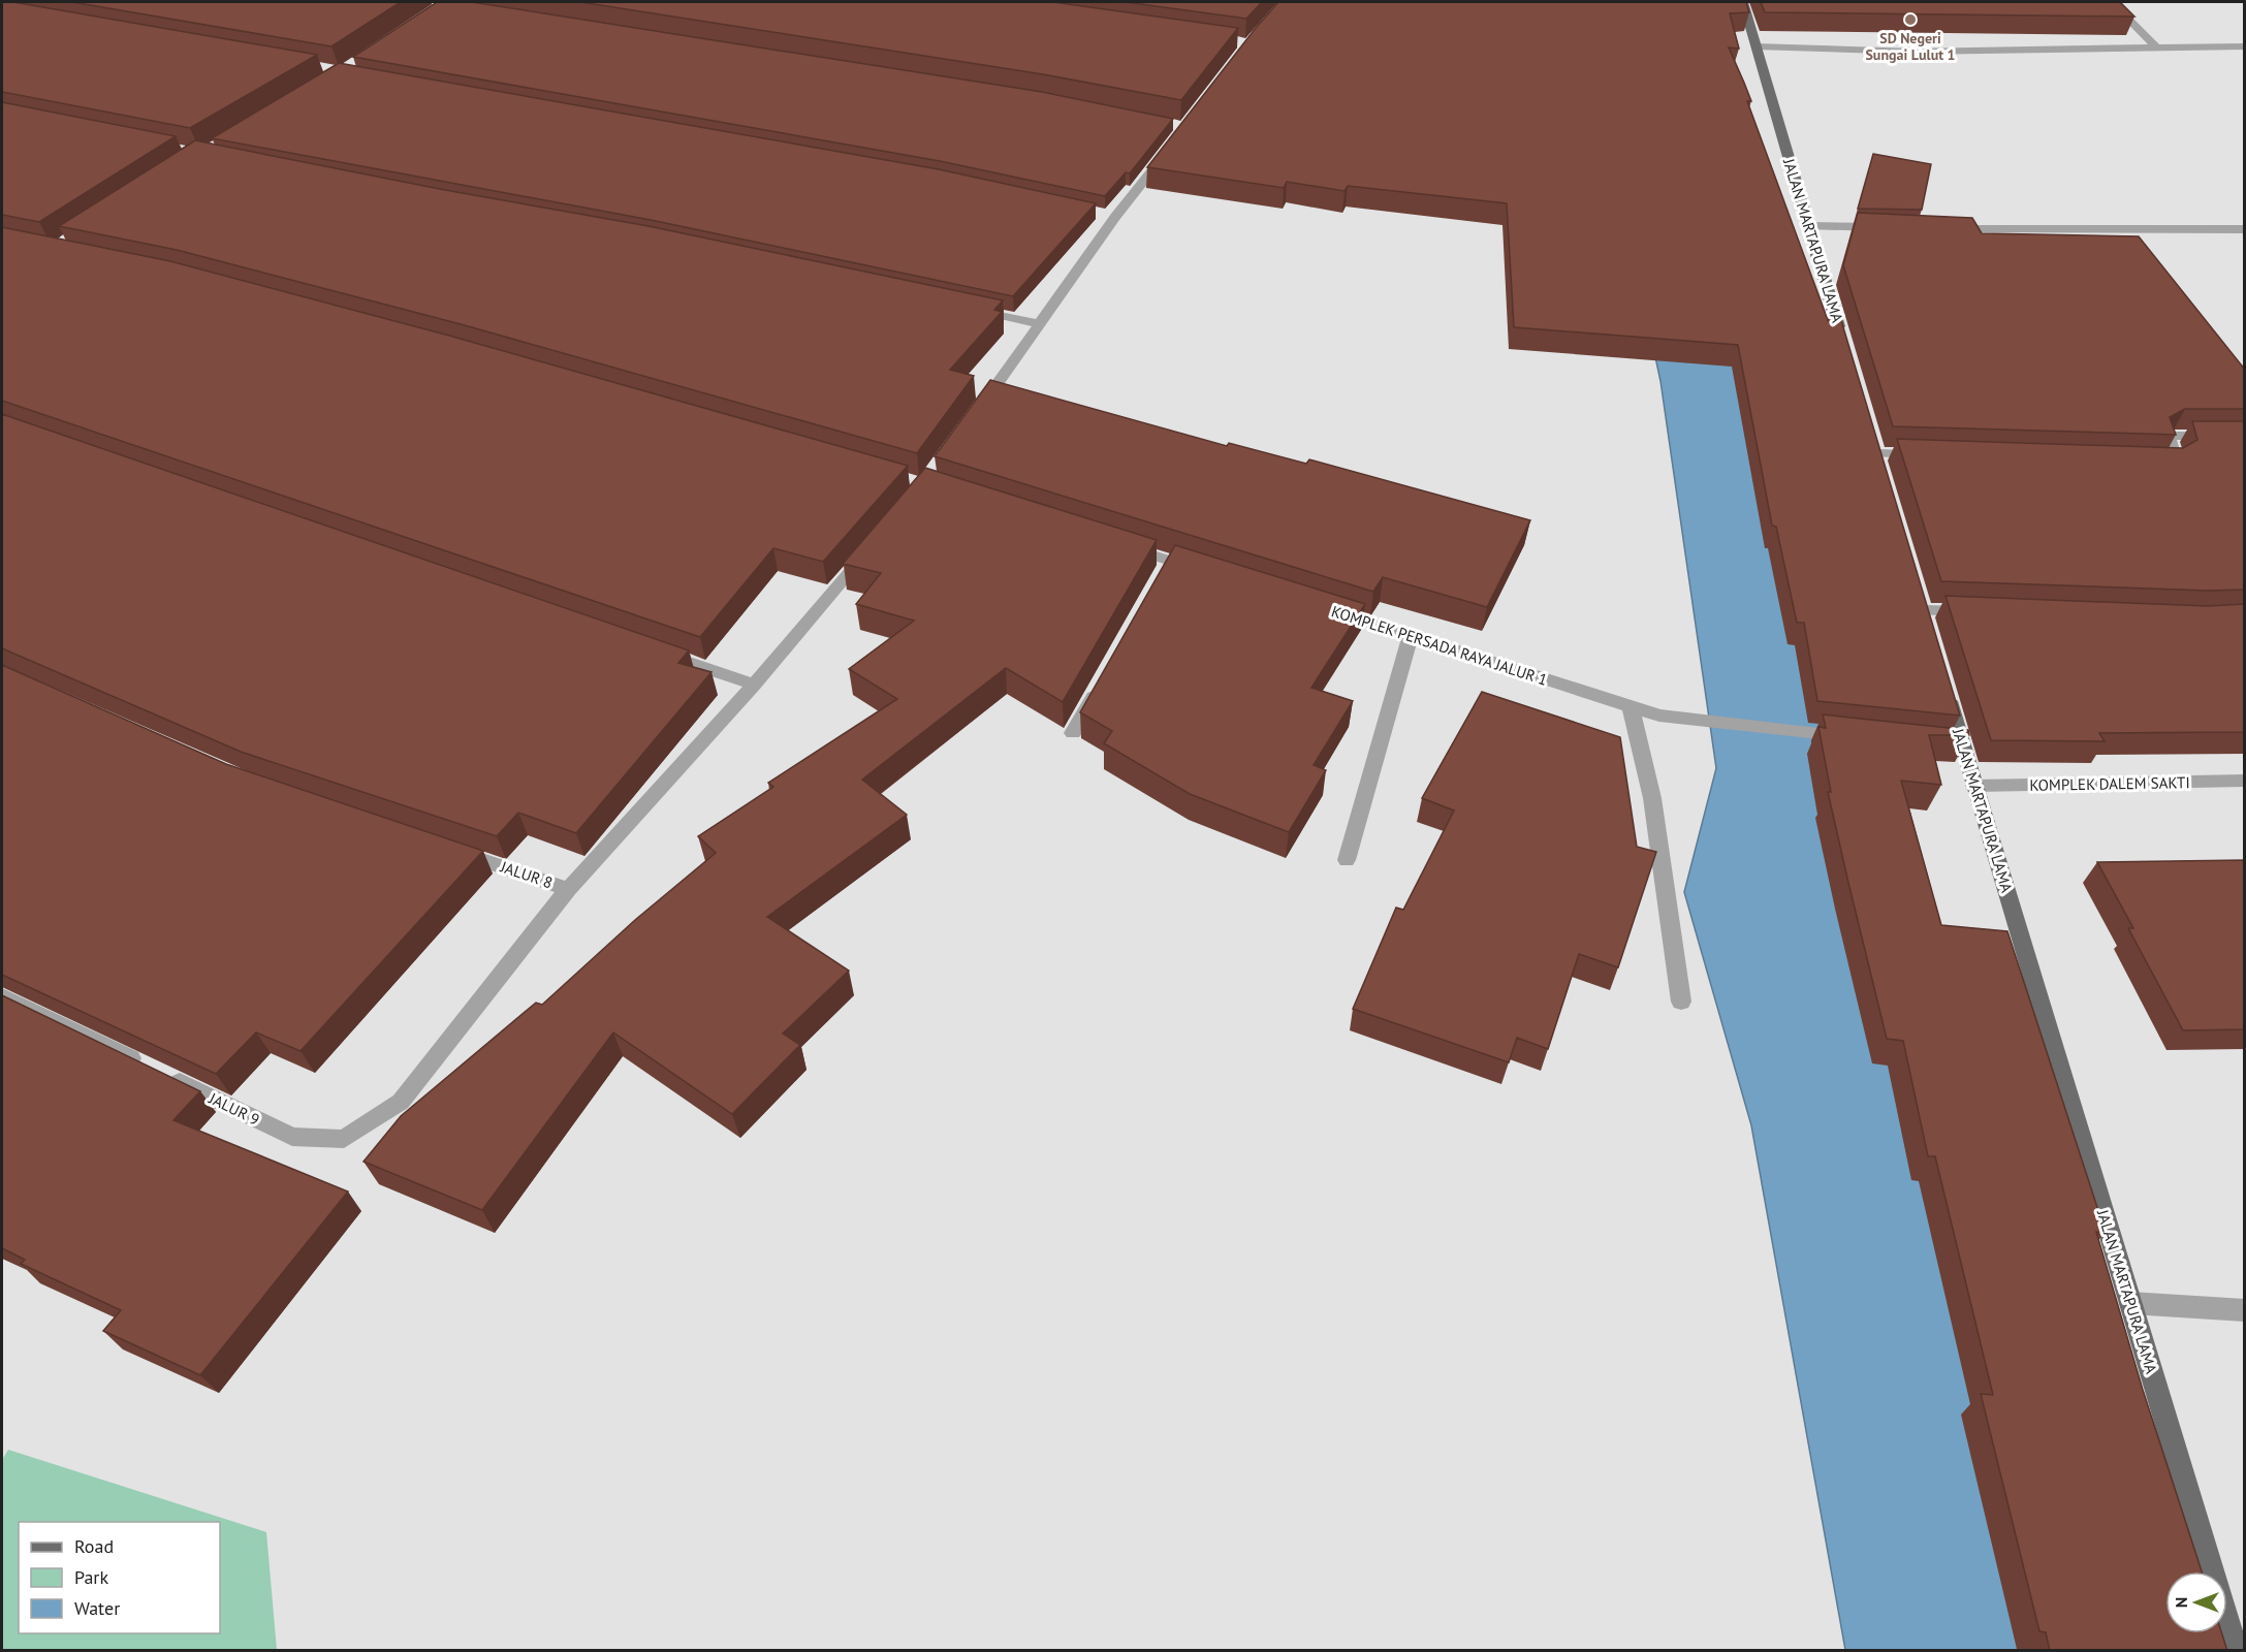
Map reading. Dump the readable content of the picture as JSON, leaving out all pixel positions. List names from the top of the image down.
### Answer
{
  "streets": {
    "main road": ["JALAN MARTAPURA LAMA"],
    "street": [
      "KOMPLEK PERSADA RAYA JALUR 1",
      "KOMPLEK DALEM SAKTI",
      "JALUR 8",
      "JALUR 9"
    ]
  },
  "crossings": [
    ["JALAN MARTAPURA LAMA", "KOMPLEK DALEM SAKTI"],
    ["JALUR 8", "JALUR 9"]
  ],
  "places": ["SD Negeri Sungai Lulut 1"],
  "legend": ["Road", "Park", "Water"],
  "north": "left"
}
